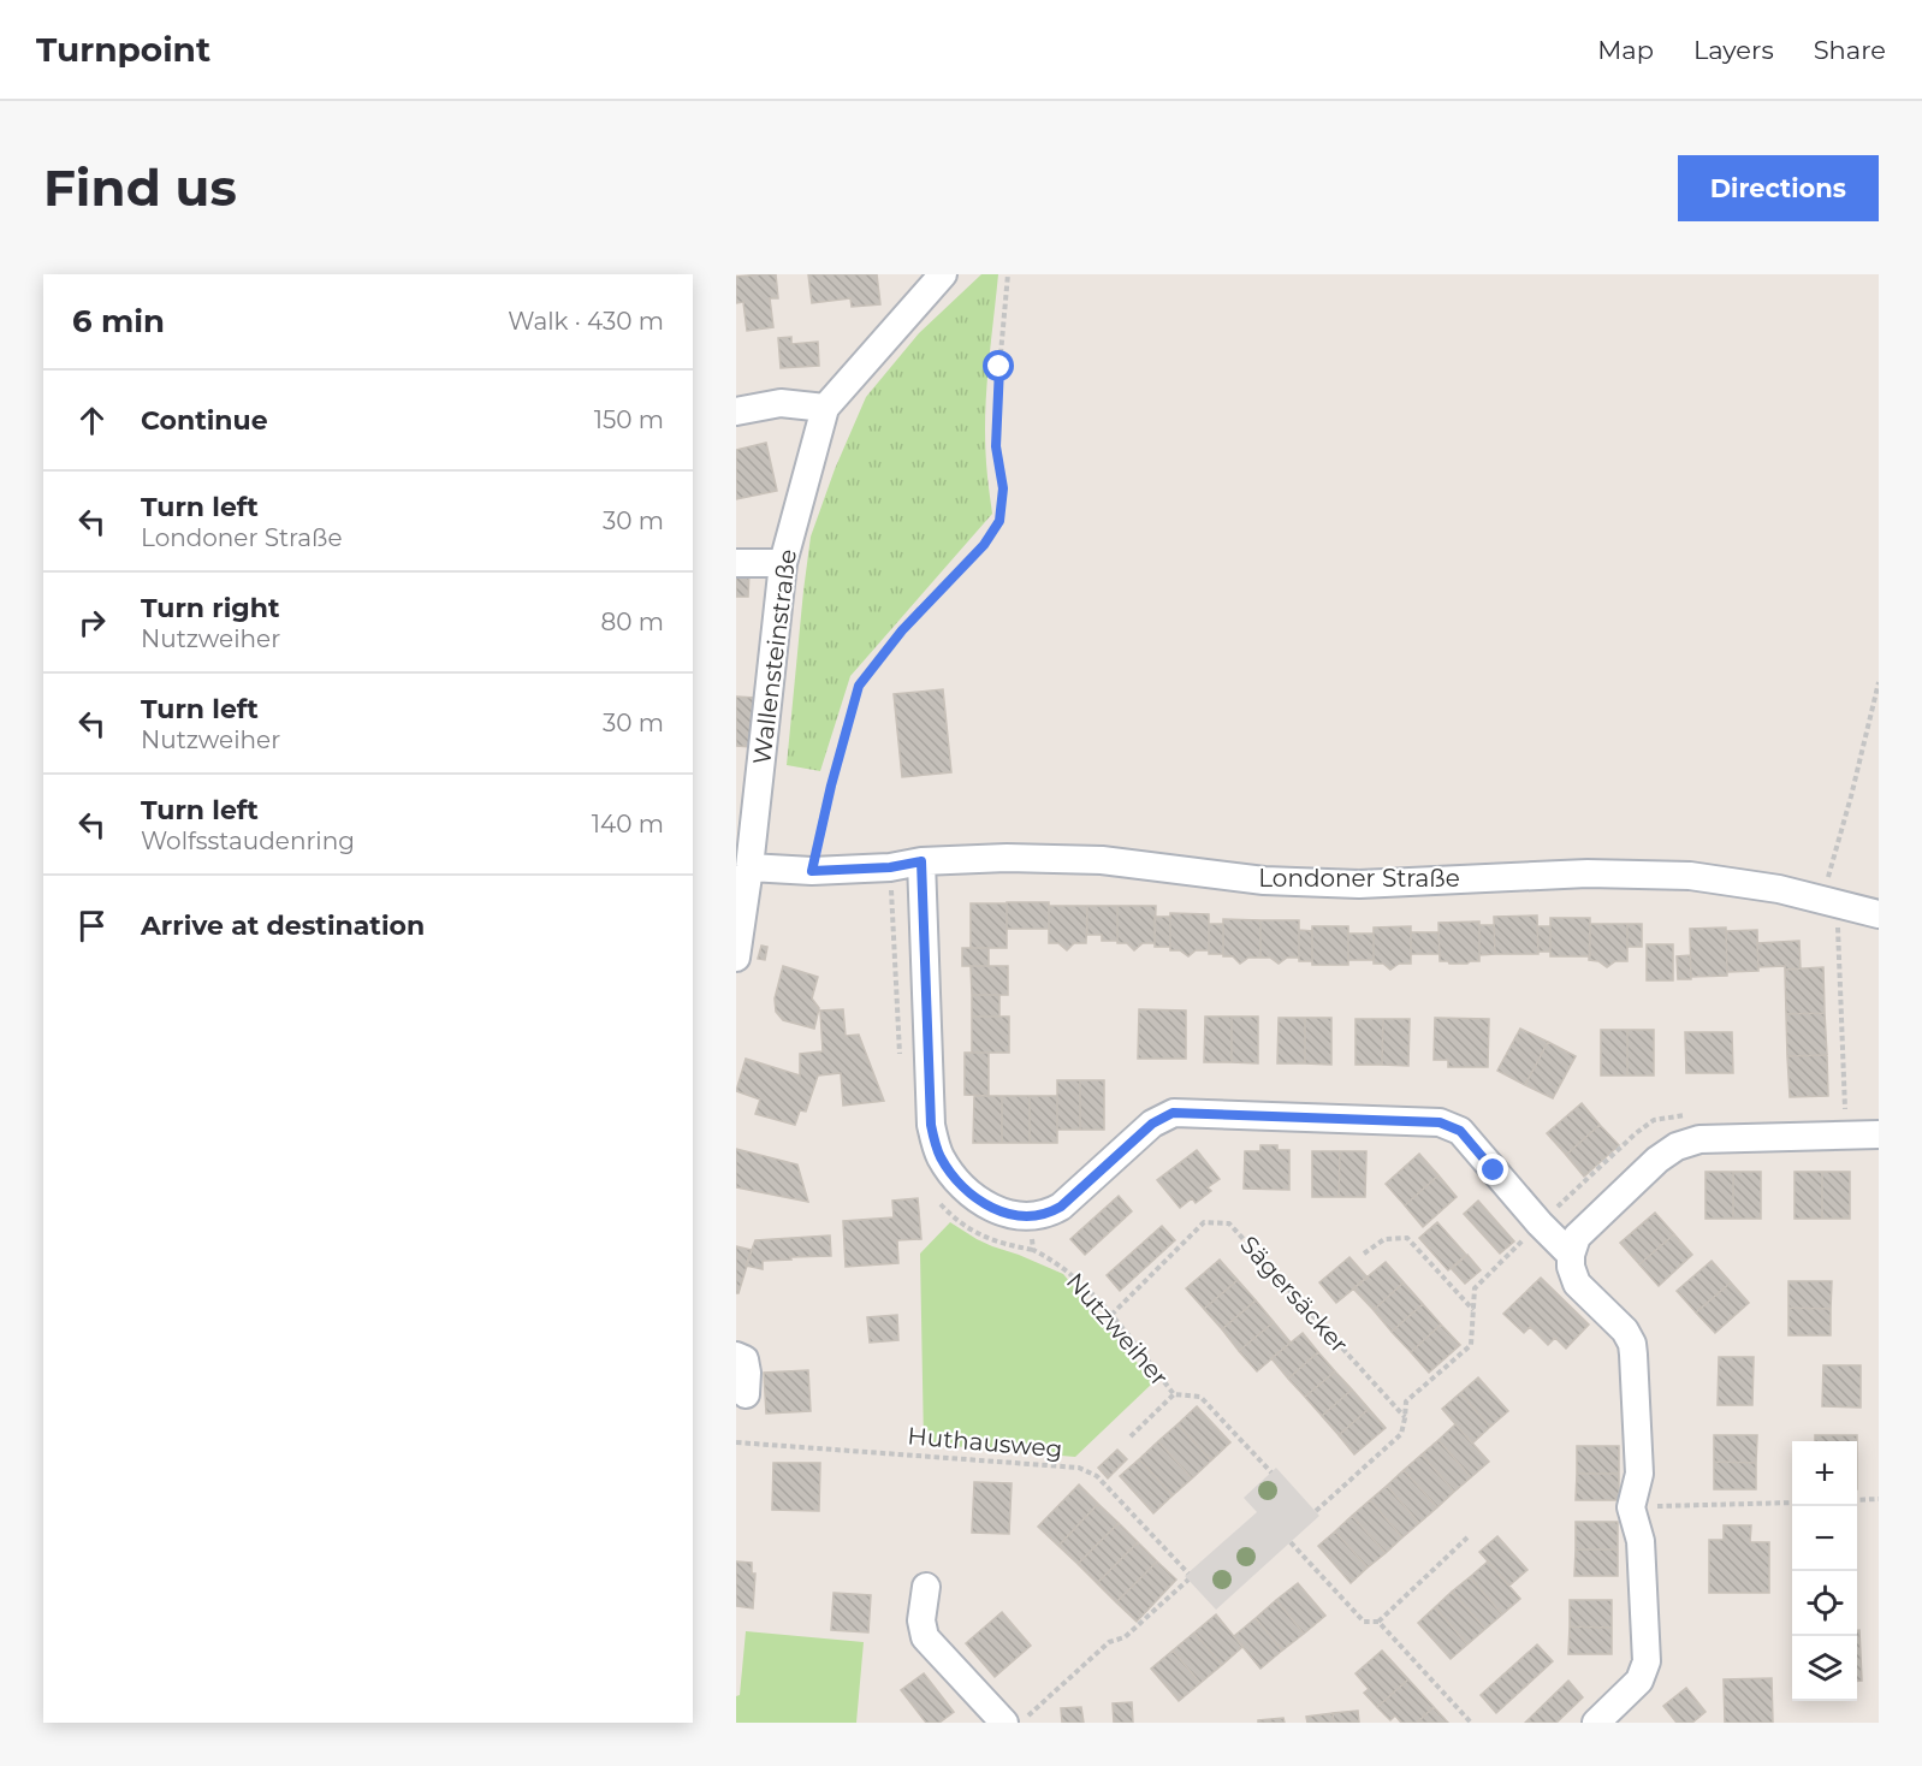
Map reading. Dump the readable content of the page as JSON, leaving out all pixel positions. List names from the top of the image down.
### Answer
{
  "streets": {
    "street": ["Wallensteinstraße", "Londoner Straße"],
    "path": ["Sägersäcker", "Nutzweiher", "Huthausweg"]
  },
  "crossings": [
    ["Wallensteinstraße", "Londoner Straße"],
    ["Sägersäcker", "Nutzweiher"]
  ],
  "page": {
    "header": "Turnpoint",
    "nav": ["Map", "Layers", "Share"],
    "buttons": "Directions",
    "title": "Find us",
    "heading": ["6 min", "Walk · 430 m"],
    "list": [
      ["Continue", "150 m"],
      ["Turn left", "Londoner Straße", "30 m"],
      ["Turn right", "Nutzweiher", "80 m"],
      ["Turn left", "Nutzweiher", "30 m"],
      ["Turn left", "Wolfsstaudenring", "140 m"],
      "Arrive at destination"
    ],
    "map_buttons": ["+", "−"]
  }
}
